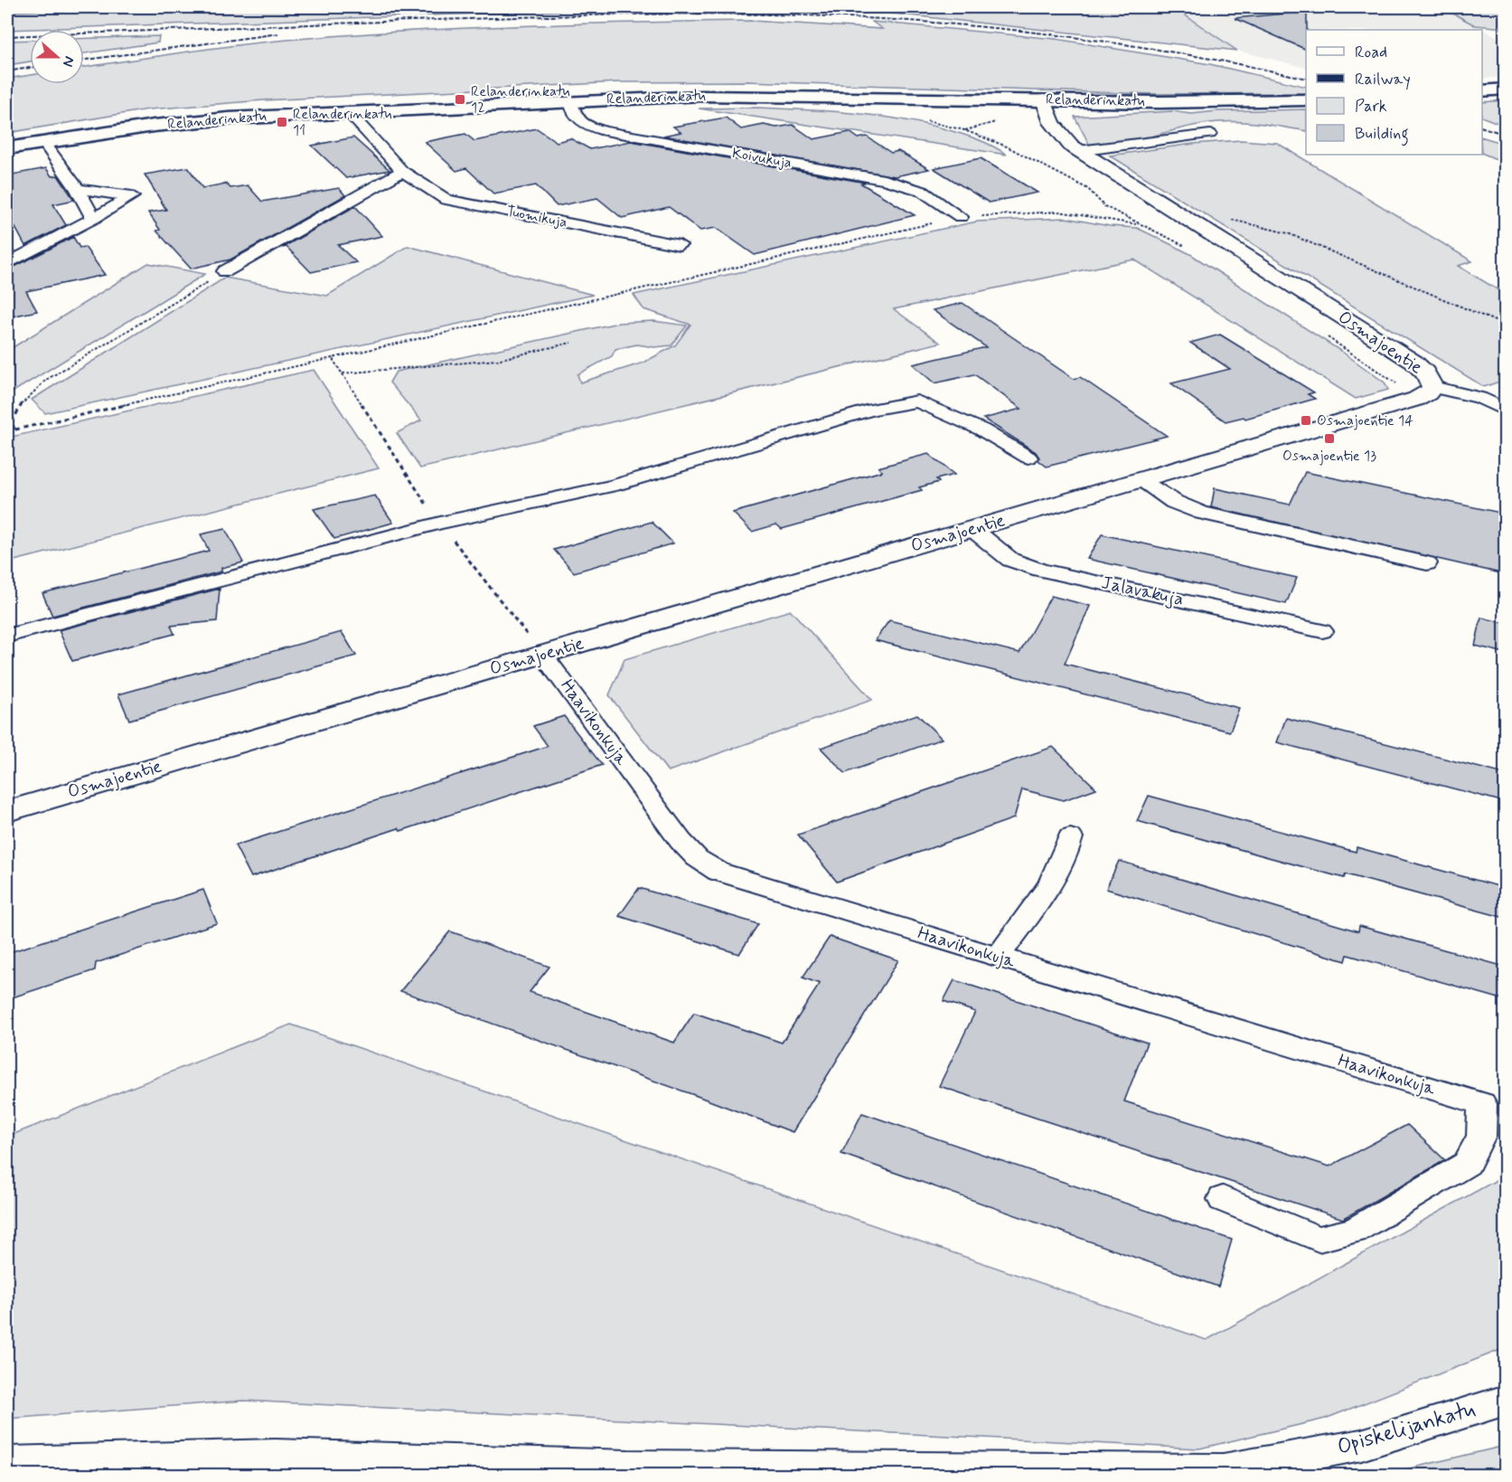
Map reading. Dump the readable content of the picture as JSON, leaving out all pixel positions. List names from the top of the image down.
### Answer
{
  "streets": {
    "main road": ["Relanderinkatu"],
    "street": [
      "Koivukuja",
      "Tuomikuja",
      "Osmajoentie",
      "Jalavakuja",
      "Haavikonkuja",
      "Opiskelijankatu"
    ]
  },
  "crossings": [
    ["Relanderinkatu", "Koivukuja"],
    ["Relanderinkatu", "Tuomikuja"],
    ["Relanderinkatu", "Osmajoentie"],
    ["Osmajoentie", "Jalavakuja"],
    ["Osmajoentie", "Haavikonkuja"]
  ],
  "places": {
    "transit": [
      "Relanderinkatu 12",
      "Relanderinkatu 11",
      "Osmajoentie 14",
      "Osmajoentie 13"
    ]
  },
  "legend": [
    "Road",
    "Railway",
    "Park",
    "Building"
  ],
  "north": "right"
}
